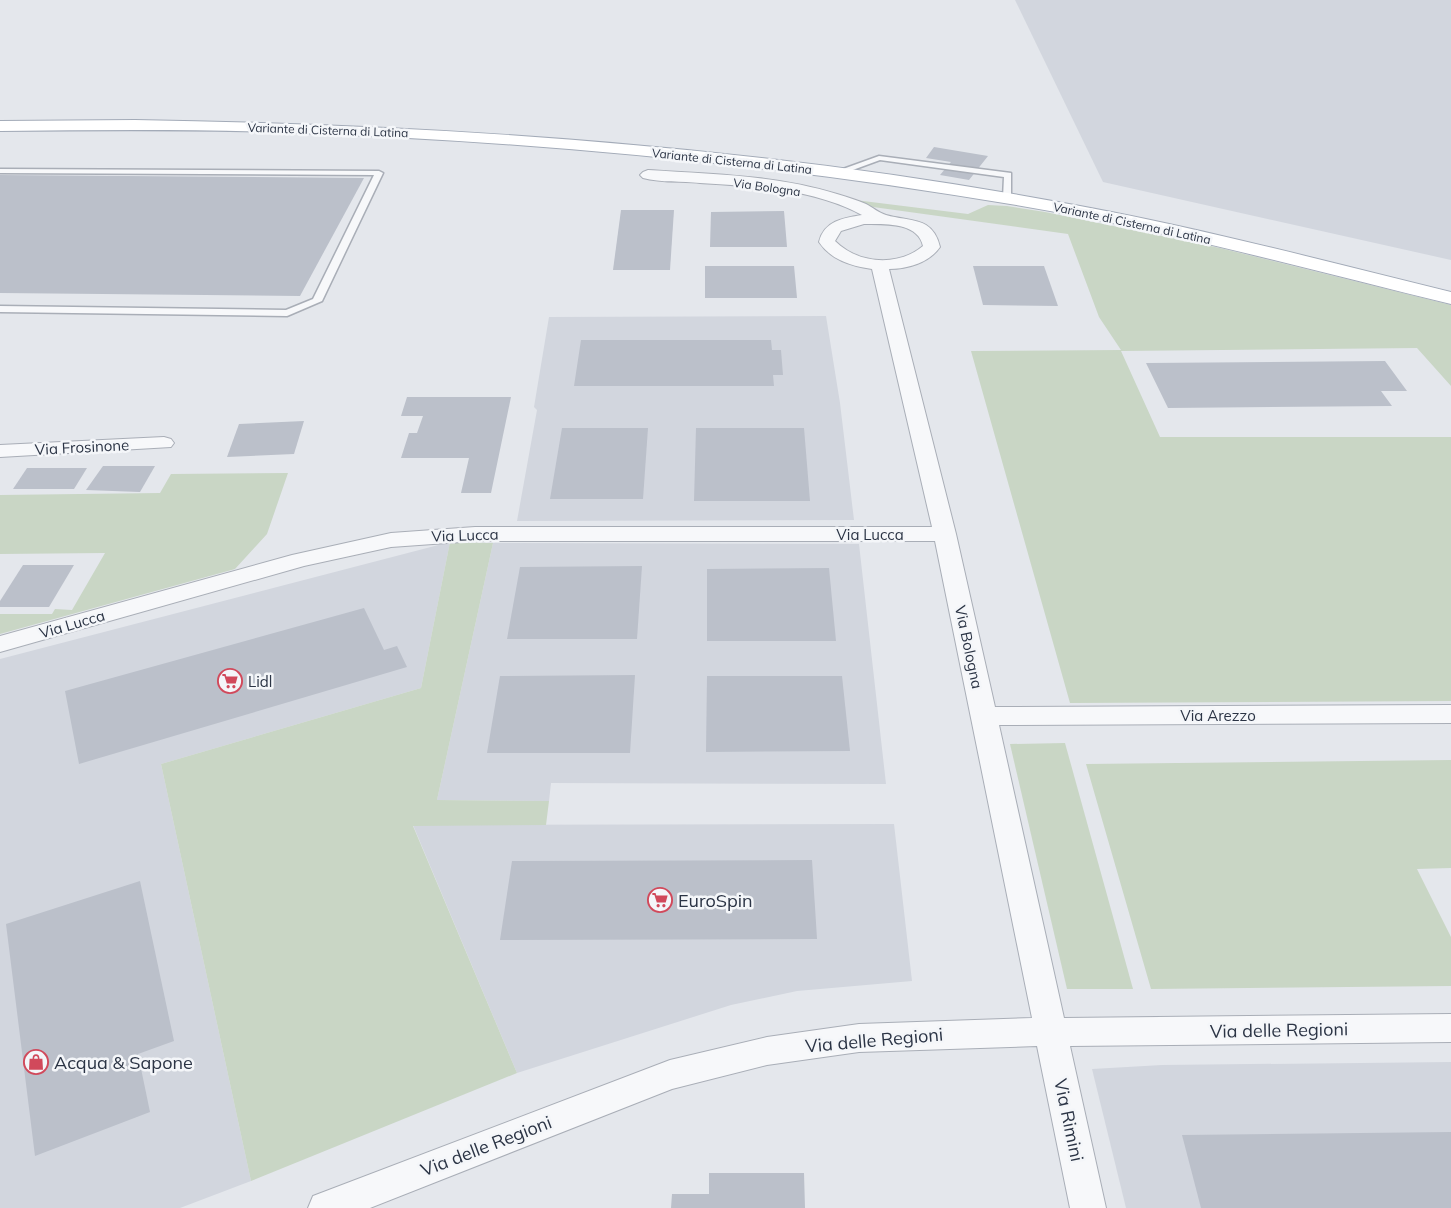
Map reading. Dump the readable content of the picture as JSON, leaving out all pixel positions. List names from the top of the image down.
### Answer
{
  "streets": {
    "main road": ["Variante di Cisterna di Latina"],
    "street": [
      "Via Bologna",
      "Via Frosinone",
      "Via Lucca",
      "Via Arezzo",
      "Via delle Regioni",
      "Via Rimini"
    ]
  },
  "crossings": [
    ["Via Bologna", "Via Lucca"],
    ["Via Bologna", "Via Arezzo"],
    ["Via Bologna", "Via delle Regioni"],
    ["Via Bologna", "Via Rimini"],
    ["Via delle Regioni", "Via Rimini"]
  ],
  "places": {
    "supermarket": ["Lidl", "EuroSpin"],
    "shop": ["Acqua & Sapone"]
  }
}
